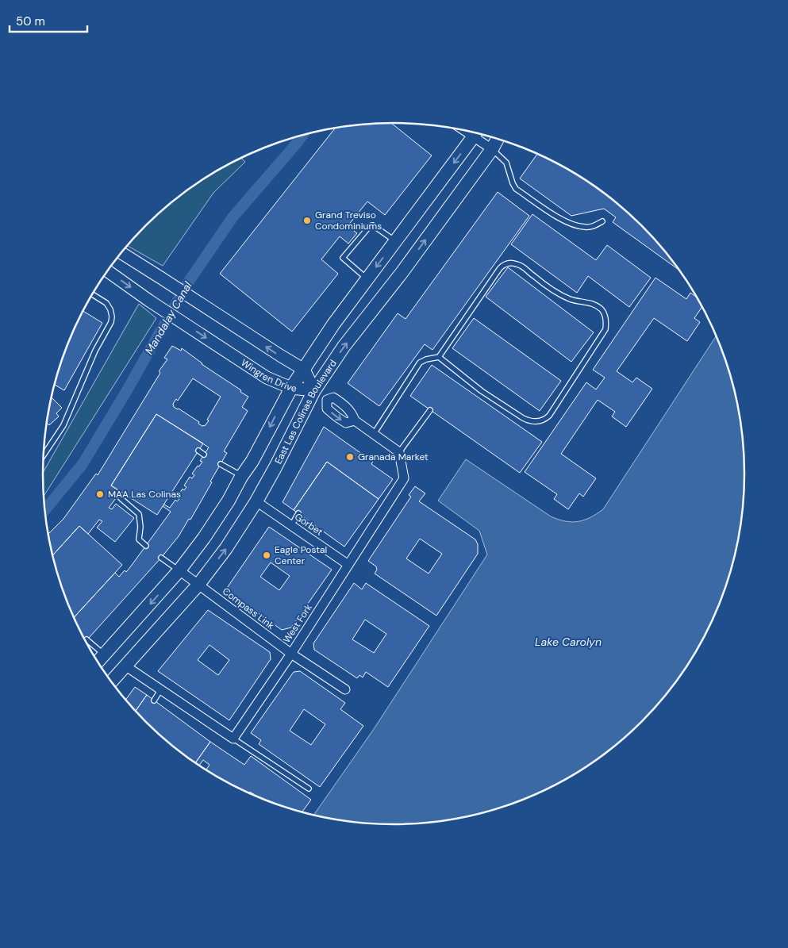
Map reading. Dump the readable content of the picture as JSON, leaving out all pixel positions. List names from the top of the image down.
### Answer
{
  "streets": {
    "main road": ["East Las Colinas Boulevard"],
    "street": [
      "Wingren Drive",
      "Gorbet",
      "Compass Link",
      "West Fork"
    ]
  },
  "crossings": [
    ["Wingren Drive", "East Las Colinas Boulevard"],
    ["East Las Colinas Boulevard", "Gorbet"],
    ["East Las Colinas Boulevard", "Compass Link"],
    ["Gorbet", "West Fork"],
    ["Compass Link", "West Fork"]
  ],
  "water": ["Mandalay Canal", "Lake Carolyn"],
  "places": [
    "Grand Treviso Condominiums",
    "Granada Market",
    "MAA Las Colinas",
    "Eagle Postal Center"
  ],
  "scale_bar": "50 m"
}
